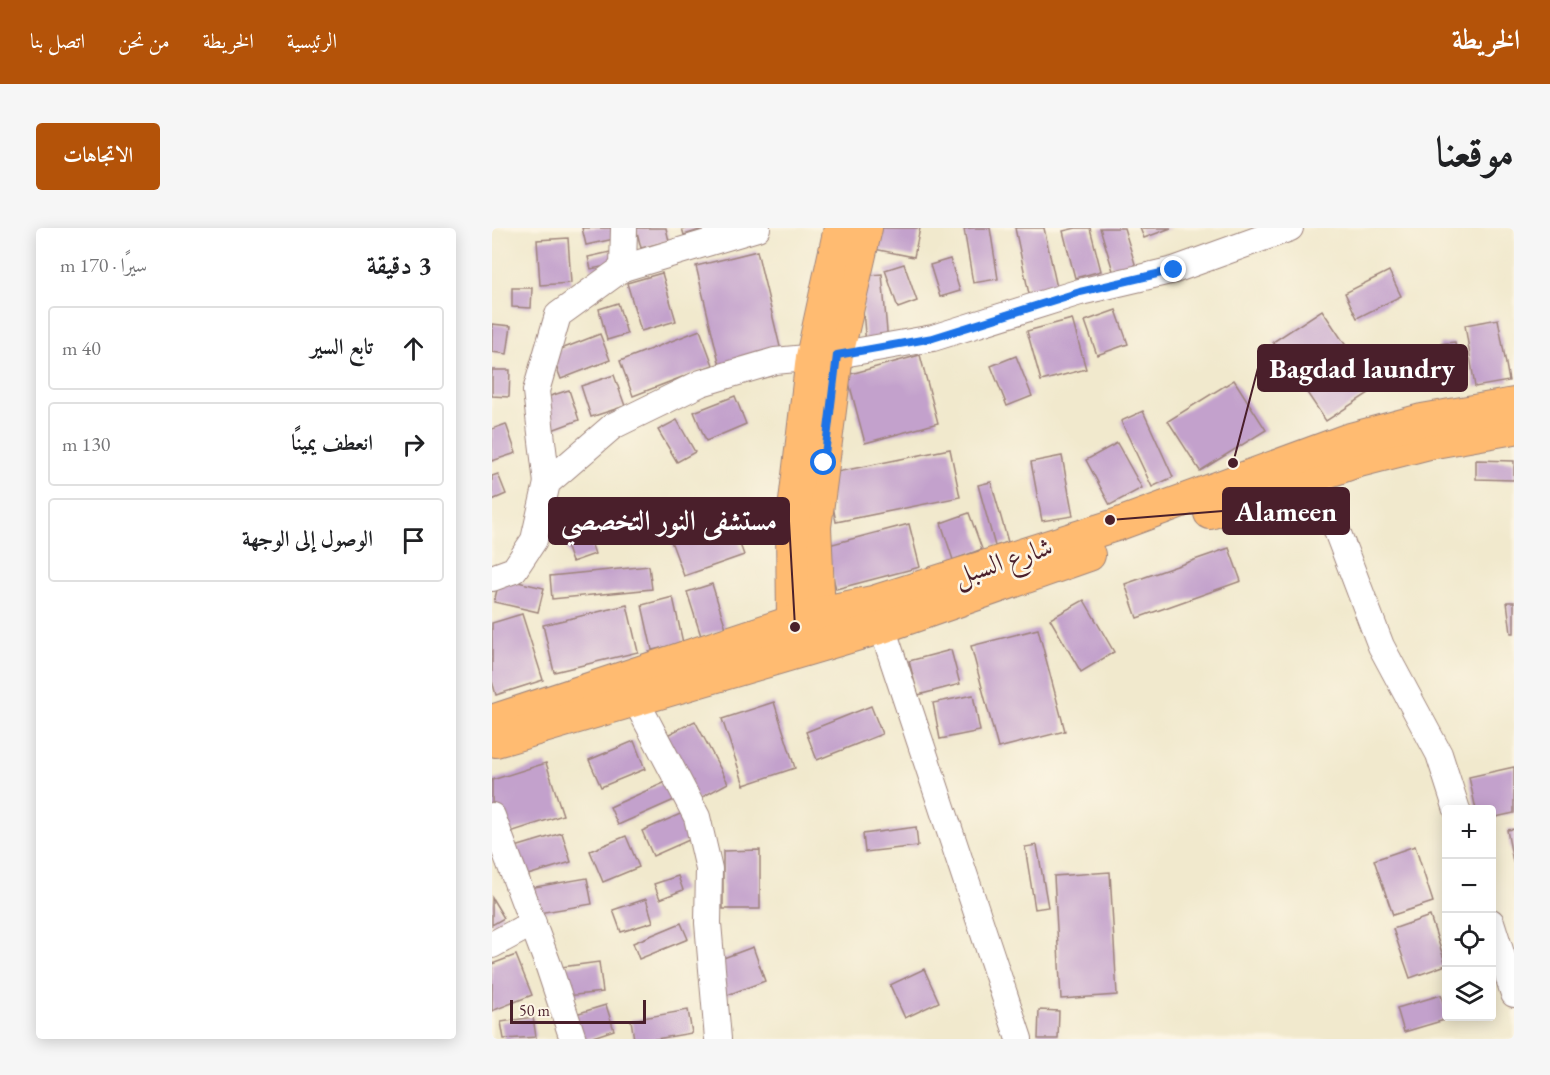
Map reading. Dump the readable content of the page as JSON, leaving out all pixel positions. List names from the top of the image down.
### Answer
{
  "streets": {
    "main road": ["شارع السبل"]
  },
  "places": ["Bagdad laundry", "Alameen", "مستشفى النور التخصصي"],
  "scale_bar": "50 m",
  "page": {
    "header": "الخريطة",
    "nav": [
      "الرئيسية",
      "الخريطة",
      "من نحن",
      "اتصل بنا"
    ],
    "title": "موقعنا",
    "buttons": "الاتجاهات",
    "heading": ["3 دقيقة", "سيرًا · 170 m"],
    "list": [
      ["تابع السير", "40 m"],
      ["انعطف يمينًا", "130 m"],
      "الوصول إلى الوجهة"
    ],
    "map_buttons": ["+", "−"],
    "scale": "50 m"
  }
}
